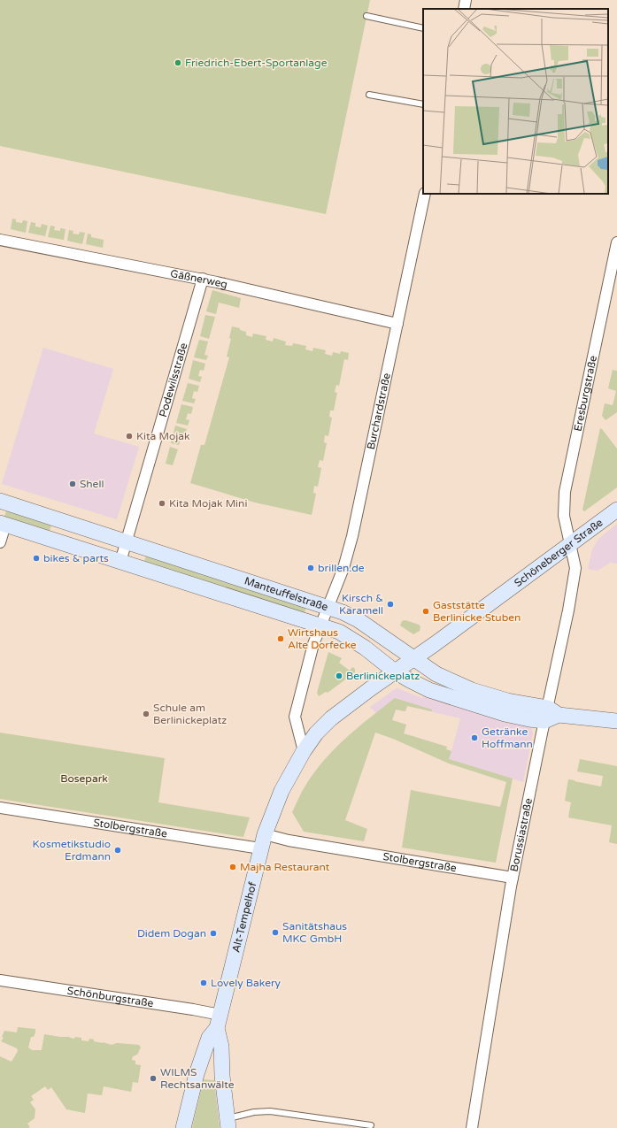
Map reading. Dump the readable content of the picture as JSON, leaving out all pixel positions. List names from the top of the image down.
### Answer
{
  "streets": {
    "main road": ["Schöneberger Straße", "Manteuffelstraße", "Alt-Tempelhof"],
    "street": [
      "Gäßnerweg",
      "Podewilsstraße",
      "Eresburgstraße",
      "Burchardstraße",
      "Stolbergstraße",
      "Borussiastraße",
      "Schönburgstraße"
    ]
  },
  "crossings": [
    ["Gäßnerweg", "Podewilsstraße"],
    ["Gäßnerweg", "Burchardstraße"],
    ["Podewilsstraße", "Manteuffelstraße"],
    ["Eresburgstraße", "Schöneberger Straße"],
    ["Eresburgstraße", "Borussiastraße"],
    ["Burchardstraße", "Manteuffelstraße"],
    ["Schöneberger Straße", "Manteuffelstraße"],
    ["Schöneberger Straße", "Borussiastraße"],
    ["Schöneberger Straße", "Alt-Tempelhof"],
    ["Manteuffelstraße", "Borussiastraße"],
    ["Manteuffelstraße", "Alt-Tempelhof"],
    ["Stolbergstraße", "Borussiastraße"],
    ["Stolbergstraße", "Alt-Tempelhof"],
    ["Alt-Tempelhof", "Schönburgstraße"]
  ],
  "parks": ["Bosepark"],
  "places": [
    "Friedrich-Ebert-Sportanlage",
    "Kita Mojak",
    "Shell",
    "Kita Mojak Mini",
    "bikes & parts",
    "brillen.de",
    "Kirsch & Karamell",
    "Gaststätte Berlinicke Stuben",
    "Wirtshaus Alte Dorfecke",
    "Berlinickeplatz",
    "Schule am Berlinickeplatz",
    "Getränke Hoffmann",
    "Kosmetikstudio Erdmann",
    "Majha Restaurant",
    "Sanitätshaus MKC GmbH",
    "Didem Dogan",
    "Lovely Bakery",
    "WILMS Rechtsanwälte"
  ]
}
